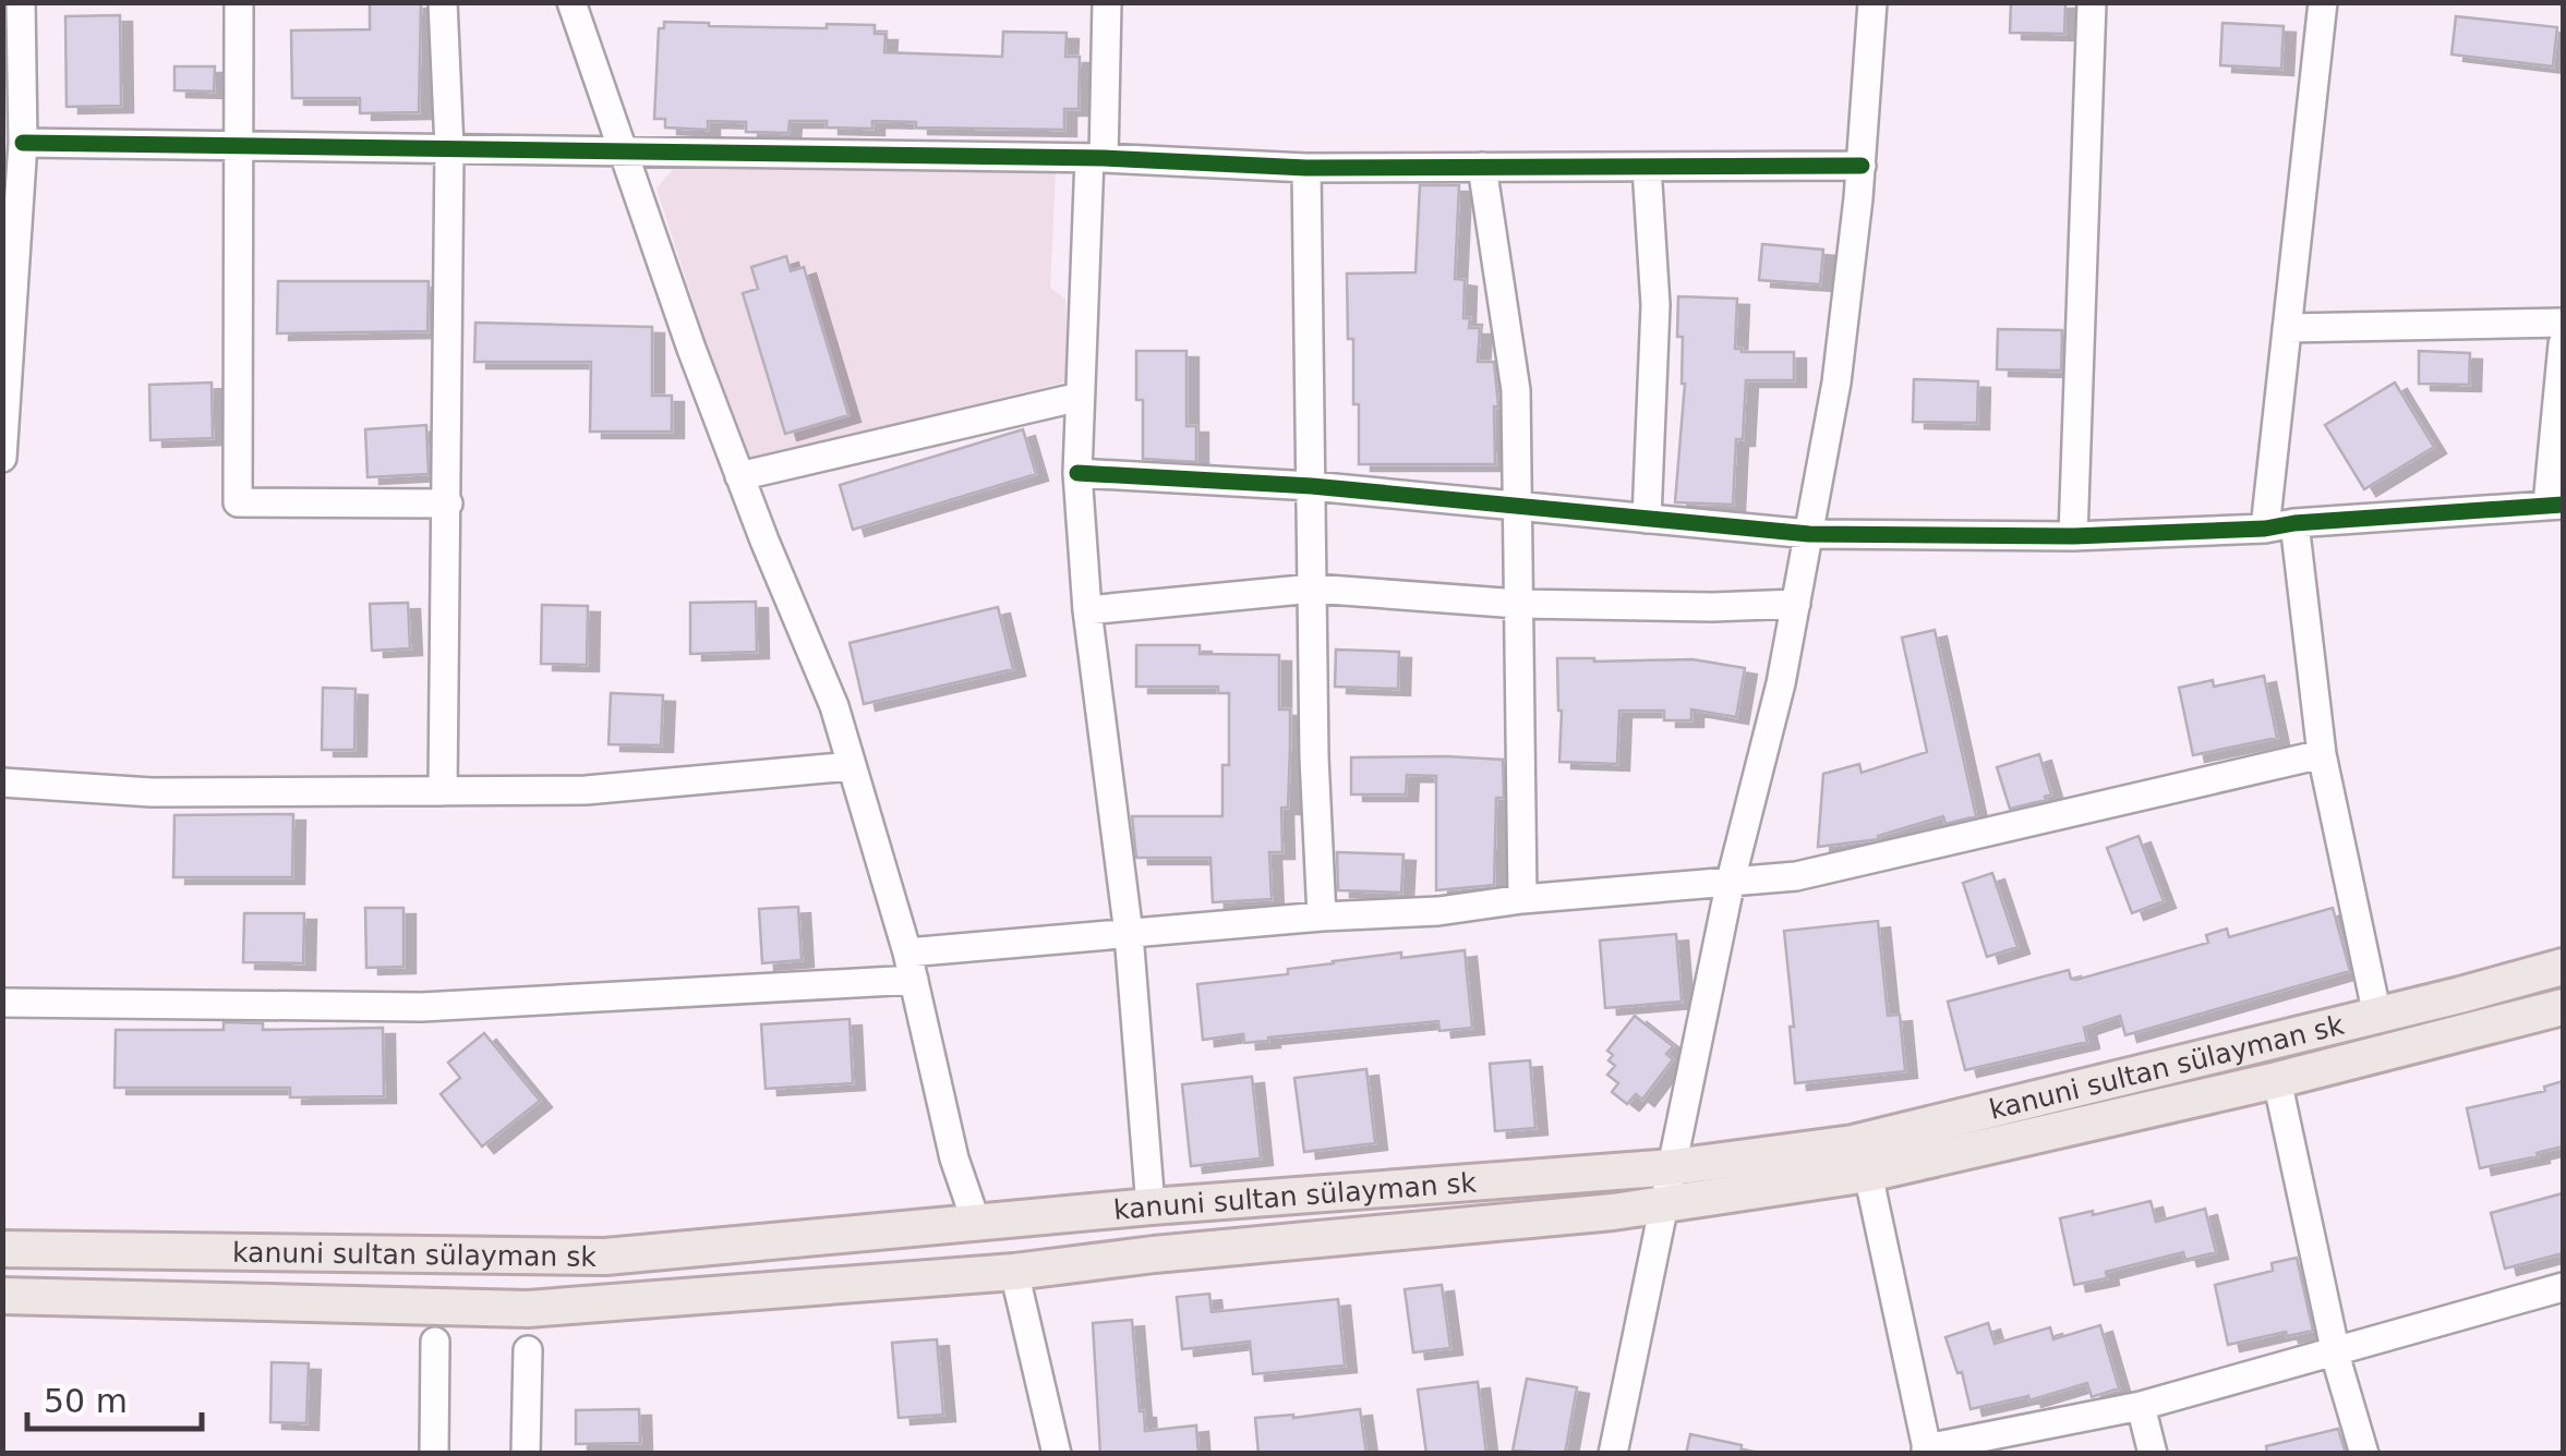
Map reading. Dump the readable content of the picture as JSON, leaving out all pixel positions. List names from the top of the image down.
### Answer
{
  "streets": {
    "main road": ["kanuni sultan sülayman sk"]
  },
  "scale_bar": "50 m"
}
